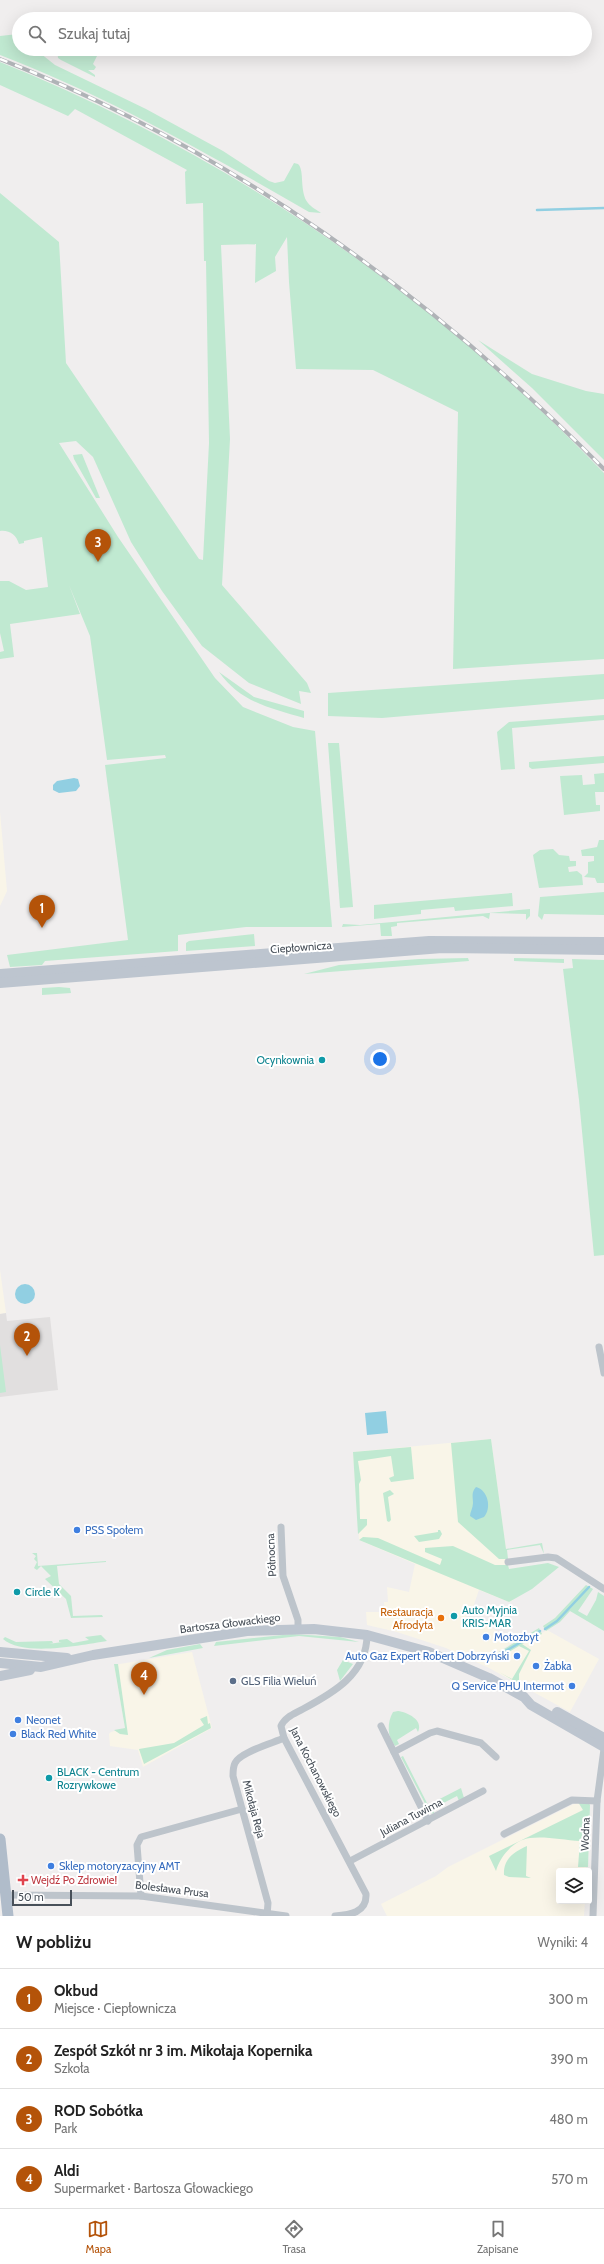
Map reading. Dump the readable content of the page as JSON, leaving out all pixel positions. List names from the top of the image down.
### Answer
{
  "streets": {
    "main road": ["Ciepłownicza", "Bartosza Głowackiego"],
    "street": [
      "Północna",
      "Jana Kochanowskiego",
      "Mikołaja Reja",
      "Juliana Tuwima",
      "Wodna",
      "Bolesława Prusa"
    ]
  },
  "crossings": [
    ["Północna", "Bartosza Głowackiego"],
    ["Bartosza Głowackiego", "Jana Kochanowskiego"],
    ["Bartosza Głowackiego", "Wodna"],
    ["Jana Kochanowskiego", "Mikołaja Reja"],
    ["Jana Kochanowskiego", "Juliana Tuwima"],
    ["Mikołaja Reja", "Bolesława Prusa"]
  ],
  "places": {
    "other": [
      "Ocynkownia",
      "PSS Społem",
      "Circle K",
      "Auto Myjnia KRIS-MAR",
      "Restauracja Afrodyta",
      "Motozbyt",
      "Auto Gaz Expert Robert Dobrzyński",
      "Żabka",
      "GLS Filia Wieluń",
      "Q Service PHU Intermot",
      "Neonet",
      "Black Red White",
      "BLACK - Centrum Rozrywkowe",
      "Sklep motoryzacyjny AMT"
    ],
    "health": ["Wejdź Po Zdrowie!"]
  },
  "scale_bar": "50 m",
  "page": {
    "search": "Szukaj tutaj",
    "pins": [
      "3",
      "1",
      "2",
      "4"
    ],
    "scale": "50 m",
    "heading": ["W pobliżu", "Wyniki: 4"],
    "list": [
      {
        "mark": "1",
        "name": "Okbud",
        "note": "Miejsce · Ciepłownicza",
        "value": "300 m"
      },
      {
        "mark": "2",
        "name": "Zespół Szkół nr 3 im. Mikołaja Kopernika",
        "note": "Szkoła",
        "value": "390 m"
      },
      {
        "mark": "3",
        "name": "ROD Sobótka",
        "note": "Park",
        "value": "480 m"
      },
      {
        "mark": "4",
        "name": "Aldi",
        "note": "Supermarket · Bartosza Głowackiego",
        "value": "570 m"
      }
    ],
    "nav": ["Mapa", "Trasa", "Zapisane"]
  }
}
